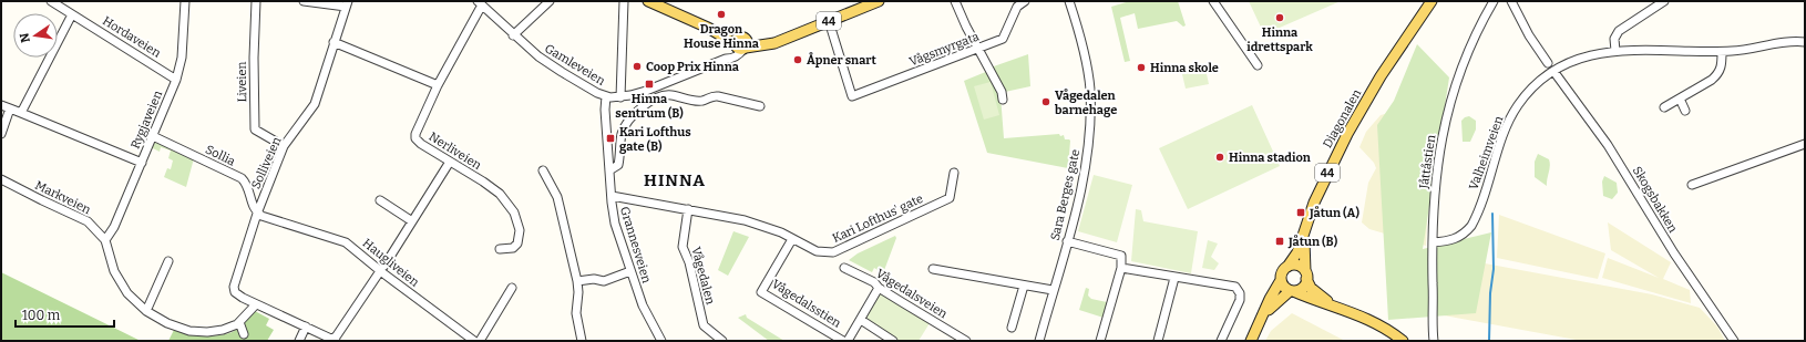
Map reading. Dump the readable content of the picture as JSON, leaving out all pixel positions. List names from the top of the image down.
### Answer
{
  "streets": {
    "main road": ["44", "Diagonalen"],
    "street": [
      "Hordaveien",
      "Vågsmyrgata",
      "Gamleveien",
      "Liveien",
      "Rygjaveien",
      "Nerliveien",
      "Valheimveien",
      "Sollia",
      "Jåttåstien",
      "Solliveien",
      "Sara Berges gate",
      "Markveien",
      "Skogsbakken",
      "Kari Lofthus' gate",
      "Grannesveien",
      "Haugliveien",
      "Vågedalen",
      "Vågedalsveien",
      "Vågedalsstien"
    ]
  },
  "crossings": [
    ["44", "Vågsmyrgata"],
    ["44", "Gamleveien"],
    ["44", "Diagonalen"],
    ["Hordaveien", "Rygjaveien"],
    ["Gamleveien", "Nerliveien"],
    ["Gamleveien", "Grannesveien"],
    ["Liveien", "Solliveien"],
    ["Rygjaveien", "Sollia"],
    ["Rygjaveien", "Markveien"],
    ["Valheimveien", "Jåttåstien"],
    ["Valheimveien", "Skogsbakken"],
    ["Sollia", "Solliveien"],
    ["Sollia", "Haugliveien"],
    ["Solliveien", "Markveien"],
    ["Solliveien", "Haugliveien"],
    ["Kari Lofthus' gate", "Grannesveien"],
    ["Kari Lofthus' gate", "Vågedalen"],
    ["Kari Lofthus' gate", "Vågedalsstien"]
  ],
  "districts": ["HINNA"],
  "places": {
    "other": [
      "Dragon House Hinna",
      "Hinna idrettspark",
      "Åpner snart",
      "Coop Prix Hinna",
      "Hinna skole",
      "Vågedalen barnehage",
      "Hinna stadion"
    ],
    "transit": [
      "Hinna sentrum (B)",
      "Kari Lofthus gate (B)",
      "Jåtun (A)",
      "Jåtun (B)"
    ]
  },
  "scale_bar": "100 m",
  "north": "left"
}
